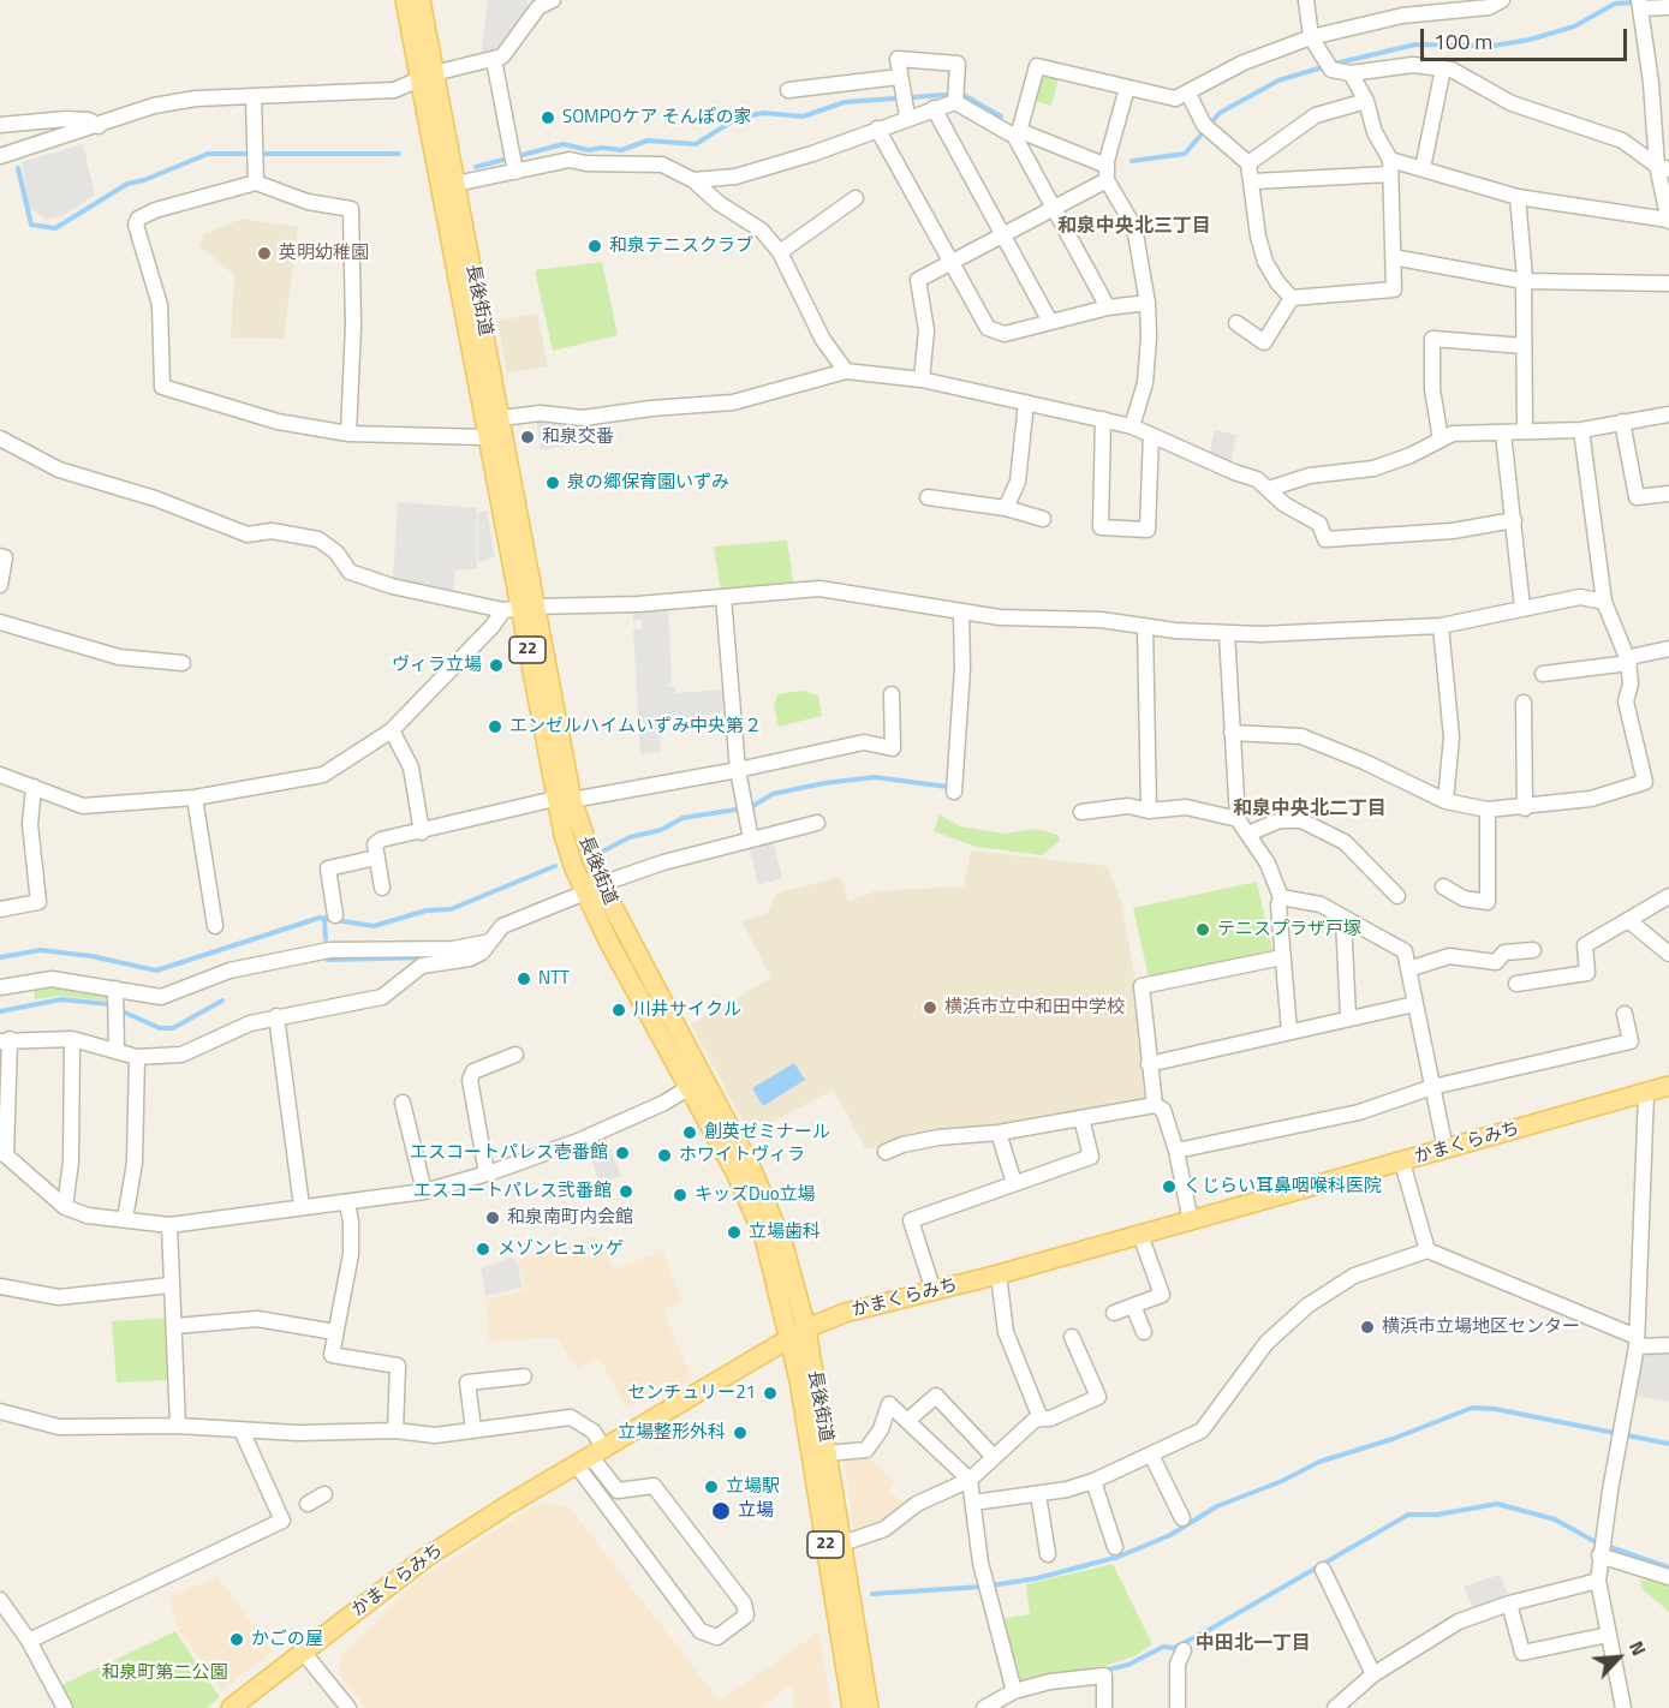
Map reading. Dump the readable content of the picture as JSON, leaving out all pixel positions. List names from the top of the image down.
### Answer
{
  "streets": {
    "main road": ["長後街道", "22", "かまくらみち"]
  },
  "crossings": [
    ["長後街道", "かまくらみち"]
  ],
  "districts": ["和泉中央北三丁目", "和泉中央北二丁目", "中田北一丁目"],
  "parks": ["和泉町第二公園"],
  "places": [
    "SOMPOケア そんぽの家",
    "和泉テニスクラブ",
    "英明幼稚園",
    "和泉交番",
    "泉の郷保育園いずみ",
    "ヴィラ立場",
    "エンゼルハイムいずみ中央第２",
    "テニスプラザ戸塚",
    "NTT",
    "横浜市立中和田中学校",
    "川井サイクル",
    "創英ゼミナール",
    "エスコートパレス壱番館",
    "ホワイトヴィラ",
    "くじらい耳鼻咽喉科医院",
    "エスコートパレス弐番館",
    "キッズDuo立場",
    "和泉南町内会館",
    "立場歯科",
    "メゾンヒュッゲ",
    "横浜市立場地区センター",
    "センチュリー21",
    "立場整形外科",
    "立場駅",
    "立場",
    "かごの屋"
  ],
  "scale_bar": "100 m",
  "north": "top right"
}
